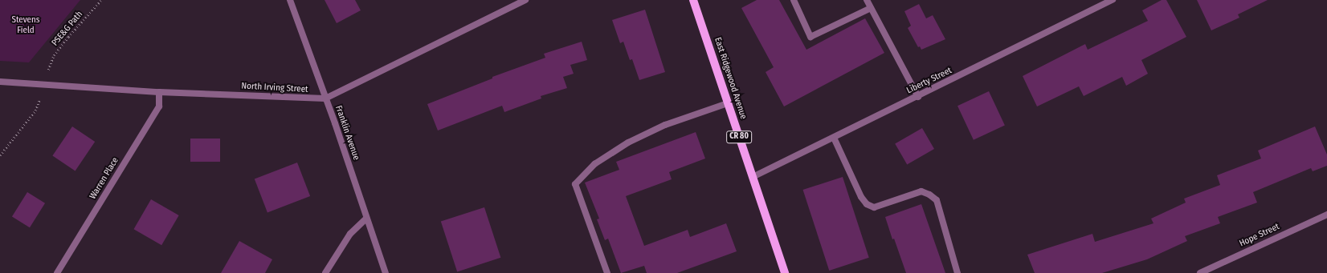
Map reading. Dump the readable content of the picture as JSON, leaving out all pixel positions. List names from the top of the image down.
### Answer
{
  "streets": {
    "main road": ["East Ridgewood Avenue", "CR 80"],
    "street": [
      "Liberty Street",
      "North Irving Street",
      "Franklin Avenue",
      "Warren Place",
      "Hope Street"
    ],
    "path": ["PSE&G Path"]
  },
  "crossings": [
    ["East Ridgewood Avenue", "Liberty Street"],
    ["North Irving Street", "Franklin Avenue"],
    ["North Irving Street", "Warren Place"]
  ],
  "parks": ["Stevens Field"]
}
